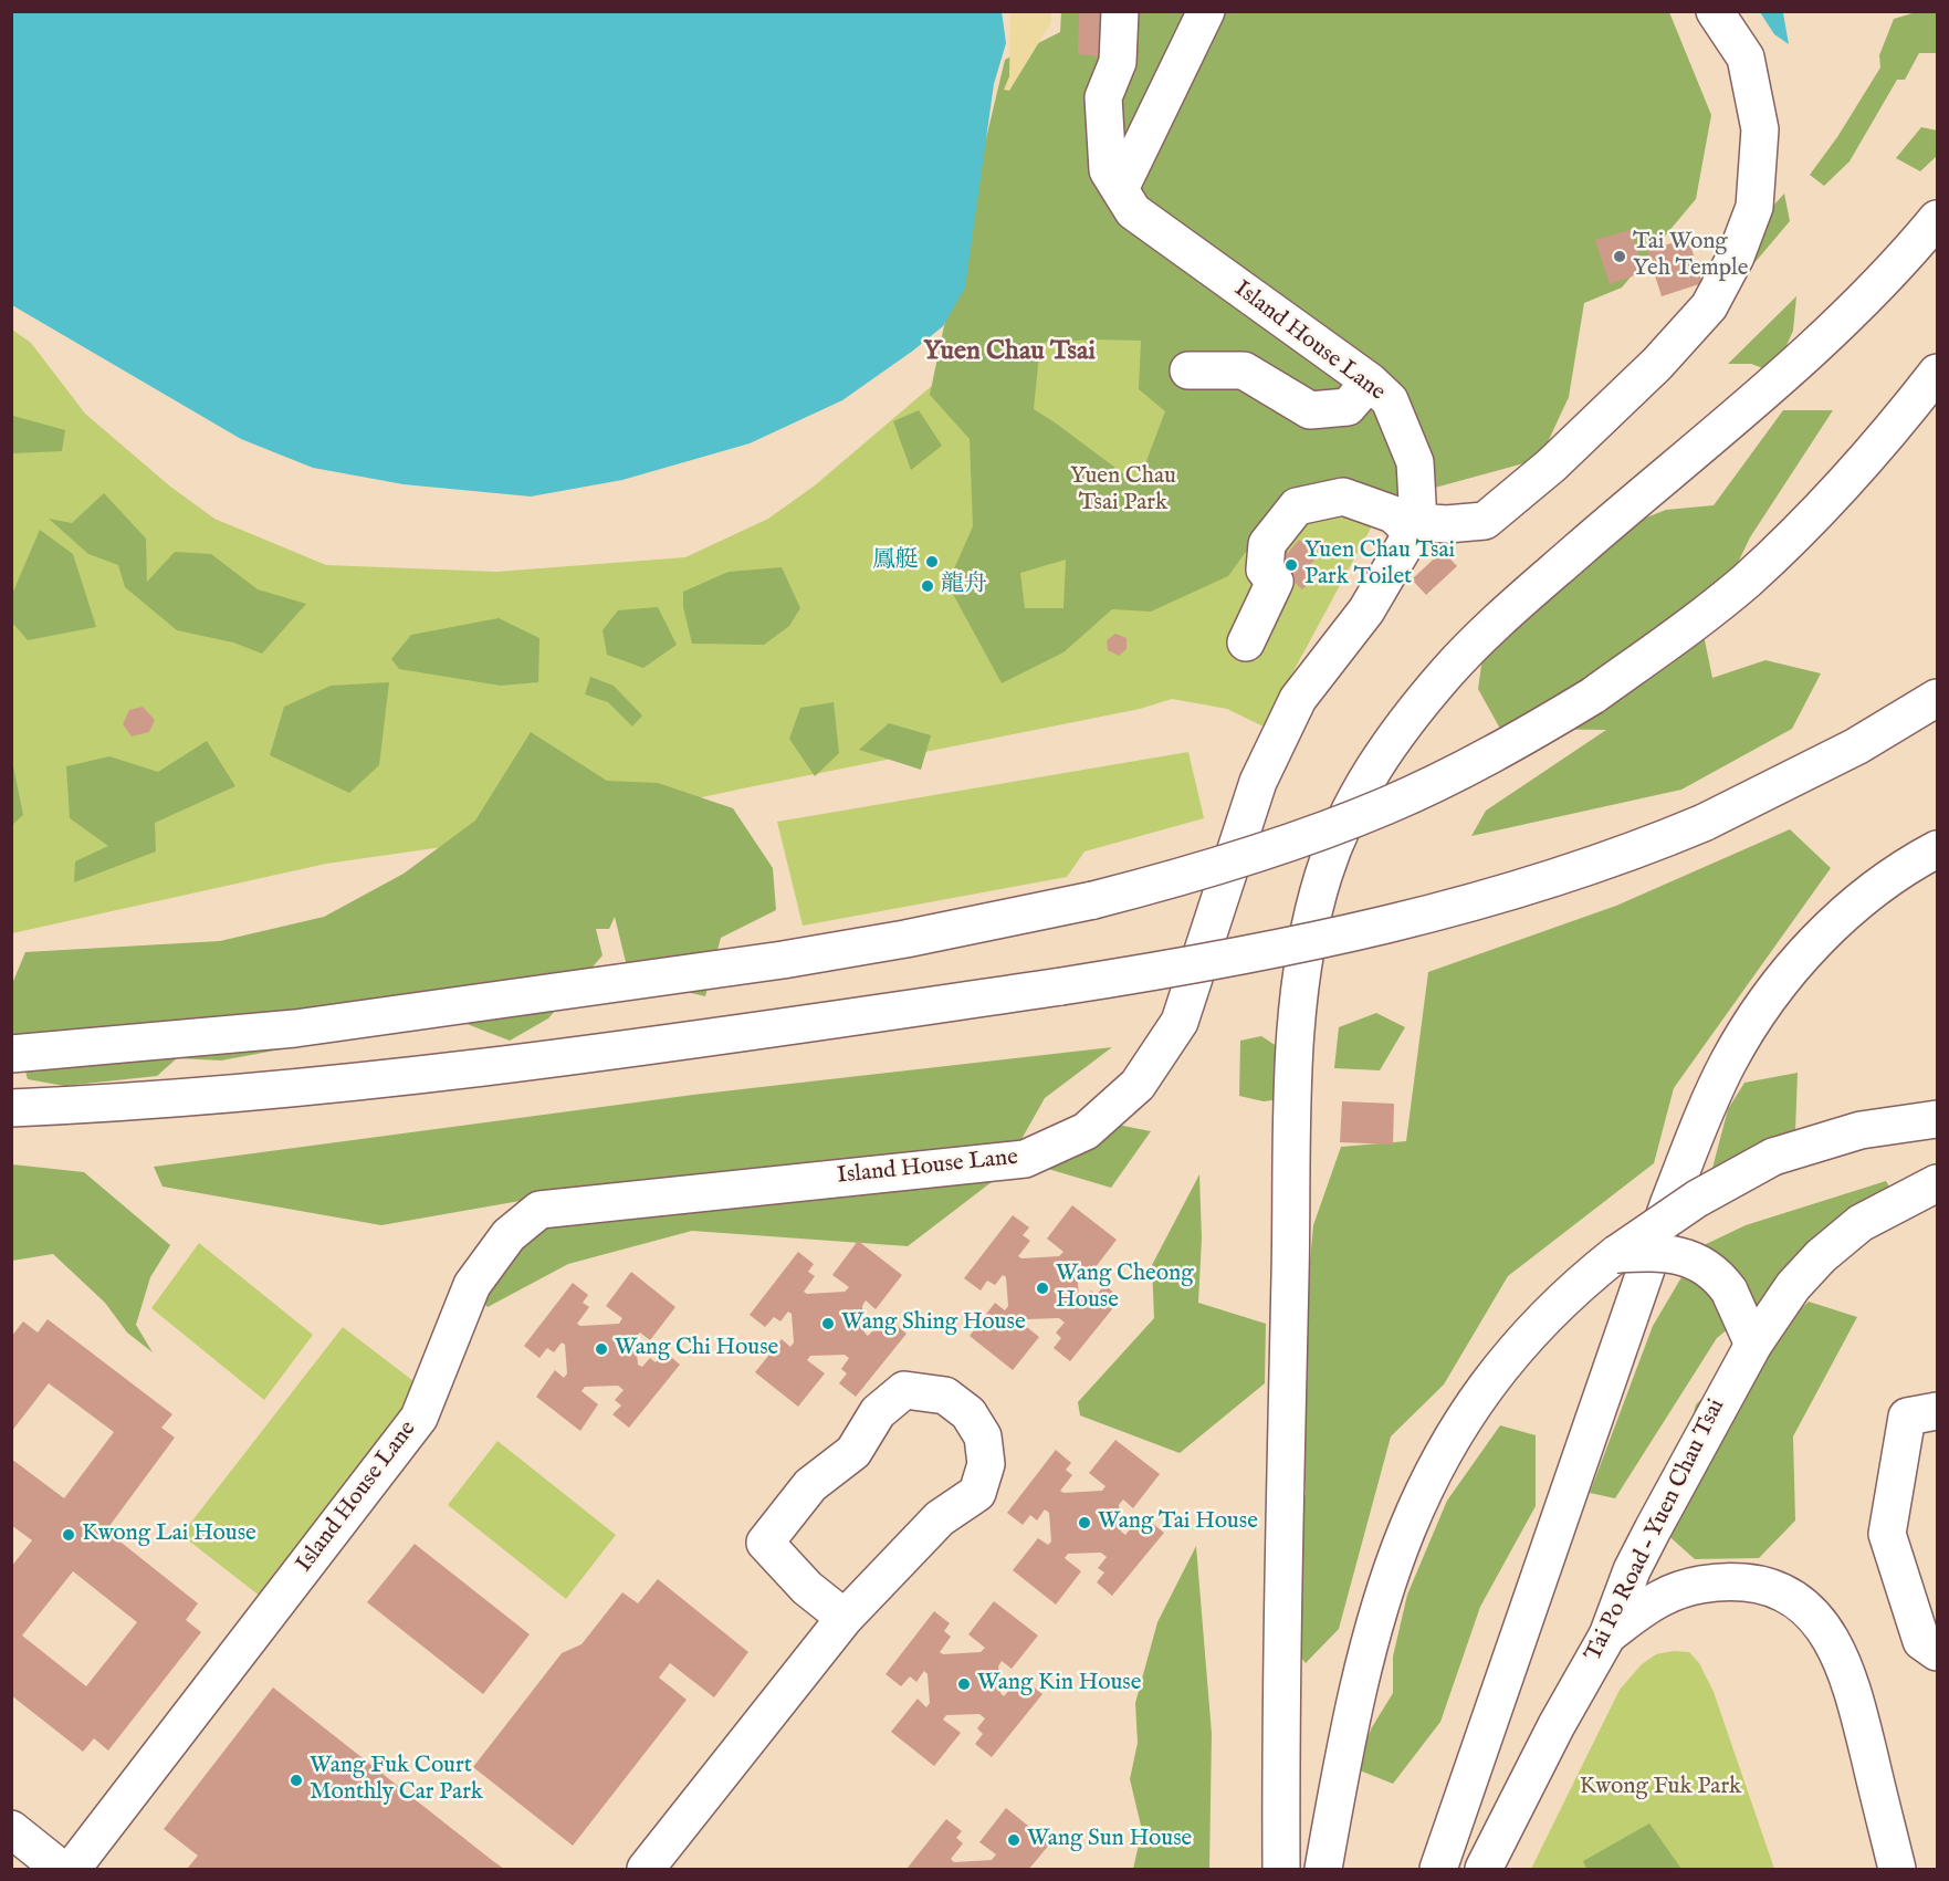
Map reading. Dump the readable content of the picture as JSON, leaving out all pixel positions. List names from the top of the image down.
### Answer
{
  "streets": {
    "main road": ["Island House Lane", "Tai Po Road – Yuen Chau Tsai"]
  },
  "districts": ["Yuen Chau Tsai"],
  "parks": ["Yuen Chau Tsai Park", "Kwong Fuk Park"],
  "places": [
    "Tai Wong Yeh Temple",
    "鳳艇",
    "Yuen Chau Tsai Park Toilet",
    "龍舟",
    "Wang Cheong House",
    "Wang Shing House",
    "Wang Chi House",
    "Wang Tai House",
    "Kwong Lai House",
    "Wang Kin House",
    "Wang Fuk Court Monthly Car Park",
    "Wang Sun House"
  ]
}
